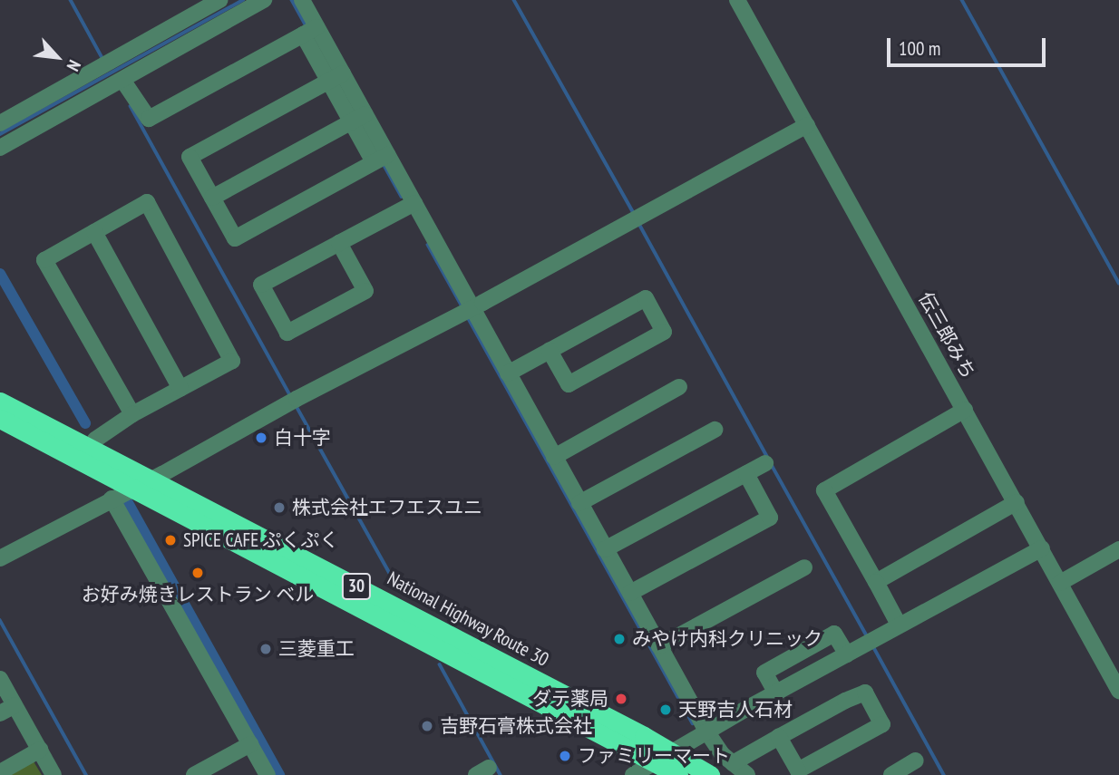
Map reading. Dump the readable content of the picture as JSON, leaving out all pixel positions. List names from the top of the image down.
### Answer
{
  "streets": {
    "highway": ["30", "National Highway Route 30"],
    "street": ["伝三郎みち"]
  },
  "places": [
    "白十字",
    "株式会社エフエスユニ",
    "SPICE CAFE ぷくぷく",
    "お好み焼きレストラン ベル",
    "みやけ内科クリニック",
    "三菱重工",
    "ダテ薬局",
    "天野吉人石材",
    "吉野石膏株式会社",
    "ファミリーマート"
  ],
  "scale_bar": "100 m",
  "north": "bottom right"
}
